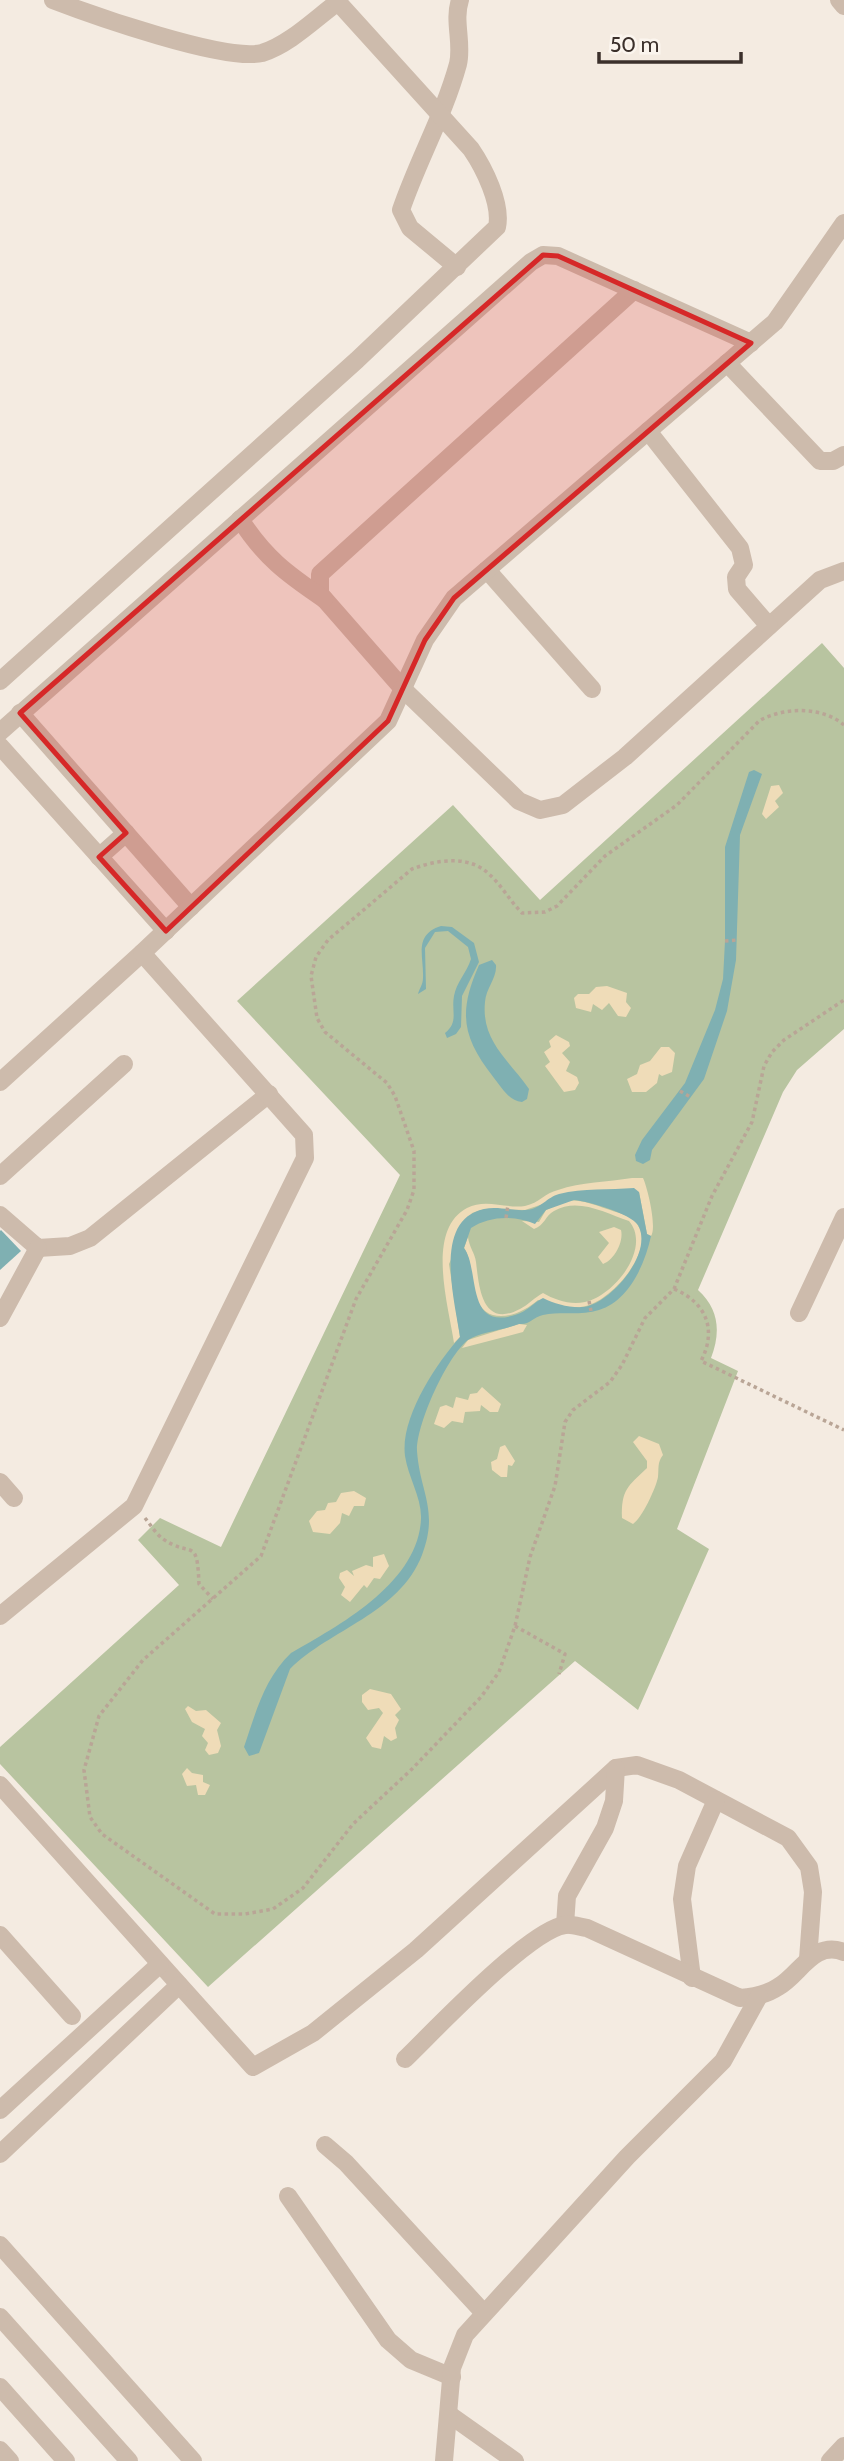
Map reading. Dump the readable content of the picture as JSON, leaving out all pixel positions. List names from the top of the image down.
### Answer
{
  "scale_bar": "50 m"
}
